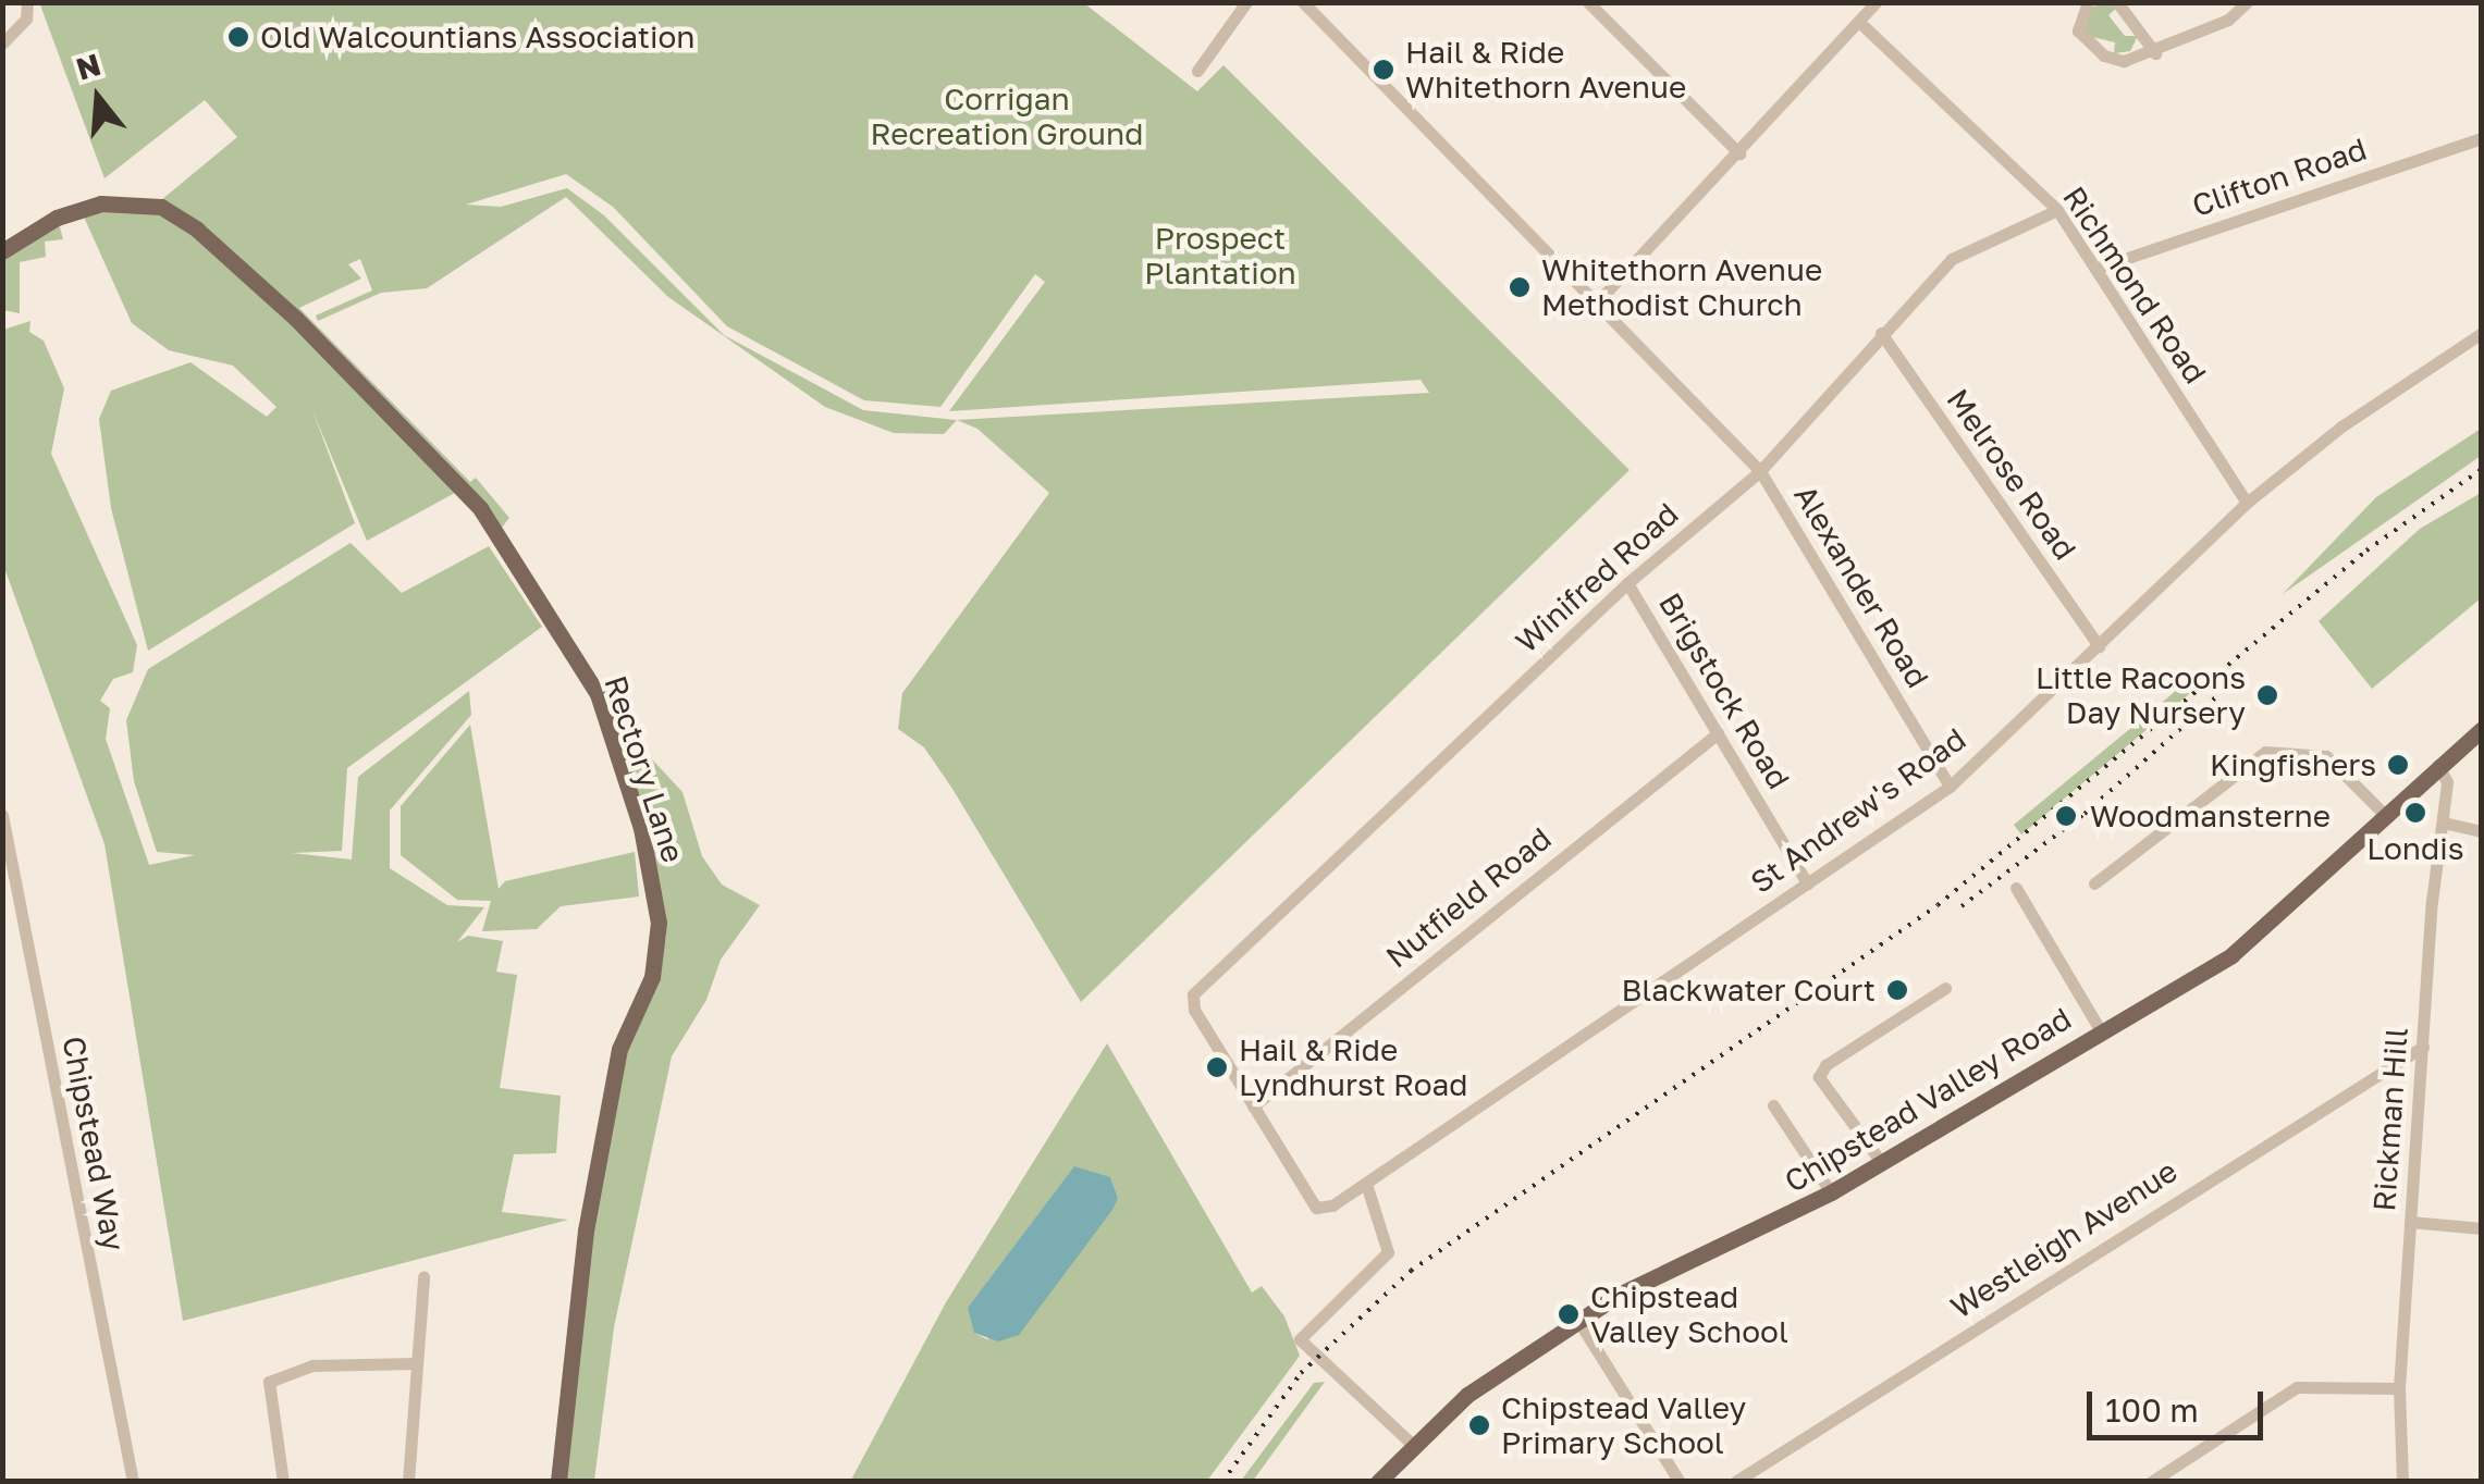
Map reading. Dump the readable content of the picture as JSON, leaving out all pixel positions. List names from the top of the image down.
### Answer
{
  "streets": {
    "main road": ["Rectory Lane", "Chipstead Valley Road"],
    "street": [
      "Clifton Road",
      "Richmond Road",
      "Melrose Road",
      "Winifred Road",
      "Alexander Road",
      "Brigstock Road",
      "St Andrew's Road",
      "Nutfield Road",
      "Rickman Hill",
      "Chipstead Way",
      "Westleigh Avenue"
    ]
  },
  "crossings": [
    ["Clifton Road", "Richmond Road"],
    ["Richmond Road", "Winifred Road"],
    ["Richmond Road", "St Andrew's Road"],
    ["Melrose Road", "Winifred Road"],
    ["Melrose Road", "St Andrew's Road"],
    ["Winifred Road", "Alexander Road"],
    ["Winifred Road", "Brigstock Road"],
    ["Winifred Road", "St Andrew's Road"],
    ["Winifred Road", "Nutfield Road"],
    ["Alexander Road", "St Andrew's Road"],
    ["Brigstock Road", "St Andrew's Road"],
    ["Brigstock Road", "Nutfield Road"],
    ["St Andrew's Road", "Nutfield Road"],
    ["Chipstead Valley Road", "Rickman Hill"],
    ["Rickman Hill", "Westleigh Avenue"]
  ],
  "parks": ["Corrigan Recreation Ground", "Prospect Plantation"],
  "places": [
    "Old Walcountians Association",
    "Hail & Ride Whitethorn Avenue",
    "Whitethorn Avenue Methodist Church",
    "Little Racoons Day Nursery",
    "Kingfishers",
    "Londis",
    "Woodmansterne",
    "Blackwater Court",
    "Hail & Ride Lyndhurst Road",
    "Chipstead Valley School",
    "Chipstead Valley Primary School"
  ],
  "scale_bar": "100 m",
  "north": "top"
}
